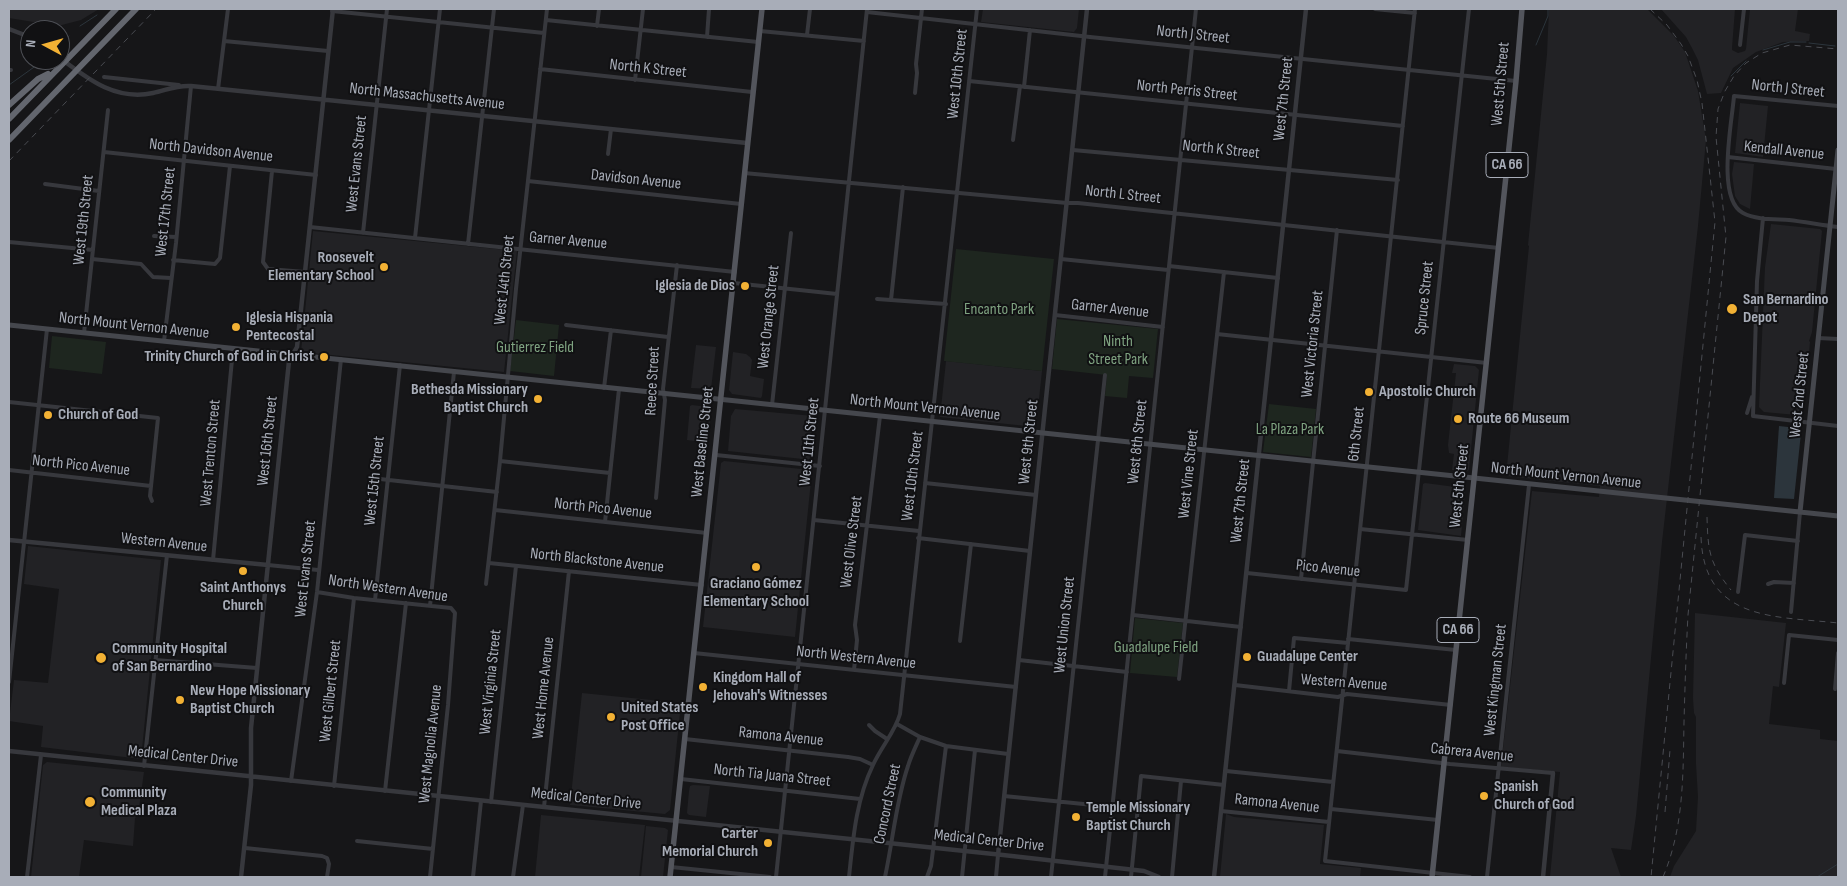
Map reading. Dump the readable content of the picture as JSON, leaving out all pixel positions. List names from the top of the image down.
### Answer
{
  "streets": {
    "main road": [
      "West 5th Street",
      "CA 66",
      "North Mount Vernon Avenue",
      "West 2nd Street",
      "West Baseline Street"
    ],
    "street": [
      "North J Street",
      "North K Street",
      "West 10th Street",
      "North Perris Street",
      "North Massachusetts Avenue",
      "West 7th Street",
      "North Davidson Avenue",
      "Kendall Avenue",
      "West Evans Street",
      "Davidson Avenue",
      "North L Street",
      "West 17th Street",
      "West 19th Street",
      "Garner Avenue",
      "West 14th Street",
      "Spruce Street",
      "West Orange Street",
      "West Victoria Street",
      "Reece Street",
      "6th Street",
      "West 16th Street",
      "West 11th Street",
      "West 9th Street",
      "West 8th Street",
      "West Trenton Street",
      "North Pico Avenue",
      "West Vine Street",
      "West 15th Street",
      "West Olive Street",
      "Western Avenue",
      "North Blackstone Avenue",
      "Pico Avenue",
      "North Western Avenue",
      "West Union Street",
      "West Kingman Street",
      "West Virginia Street",
      "West Home Avenue",
      "West Gilbert Street",
      "Ramona Avenue",
      "West Magnolia Avenue",
      "Cabrera Avenue",
      "Medical Center Drive",
      "North Tia Juana Street",
      "Concord Street"
    ]
  },
  "crossings": [
    ["North J Street", "West 10th Street"],
    ["North J Street", "West 5th Street"],
    ["North J Street", "West 7th Street"],
    ["North J Street", "Kendall Avenue"],
    ["North J Street", "Spruce Street"],
    ["North J Street", "6th Street"],
    ["North J Street", "West 11th Street"],
    ["North J Street", "West 9th Street"],
    ["North J Street", "West 8th Street"],
    ["North K Street", "West 7th Street"],
    ["North K Street", "West 14th Street"],
    ["North K Street", "6th Street"],
    ["North K Street", "West Baseline Street"],
    ["North K Street", "West 9th Street"],
    ["North K Street", "West 8th Street"],
    ["West 10th Street", "North Perris Street"],
    ["West 10th Street", "North L Street"],
    ["West 10th Street", "North Mount Vernon Avenue"],
    ["West 10th Street", "North Western Avenue"],
    ["West 10th Street", "Ramona Avenue"],
    ["West 10th Street", "Medical Center Drive"],
    ["West 10th Street", "North Tia Juana Street"],
    ["West 5th Street", "North L Street"],
    ["West 5th Street", "North Mount Vernon Avenue"],
    ["West 5th Street", "6th Street"],
    ["West 5th Street", "Western Avenue"],
    ["West 5th Street", "Ramona Avenue"],
    ["West 5th Street", "Cabrera Avenue"],
    ["North Perris Street", "West 7th Street"],
    ["North Perris Street", "6th Street"],
    ["North Perris Street", "West 9th Street"],
    ["North Perris Street", "West 8th Street"],
    ["North Massachusetts Avenue", "West Evans Street"],
    ["North Massachusetts Avenue", "West 17th Street"],
    ["North Massachusetts Avenue", "West 14th Street"],
    ["North Massachusetts Avenue", "West 16th Street"],
    ["North Massachusetts Avenue", "West Baseline Street"],
    ["West 7th Street", "North L Street"],
    ["West 7th Street", "North Mount Vernon Avenue"],
    ["West 7th Street", "Western Avenue"],
    ["West 7th Street", "Pico Avenue"],
    ["West 7th Street", "Ramona Avenue"],
    ["North Davidson Avenue", "West 17th Street"],
    ["North Davidson Avenue", "West 19th Street"],
    ["North Davidson Avenue", "West 16th Street"],
    ["Kendall Avenue", "West 2nd Street"],
    ["West Evans Street", "Garner Avenue"],
    ["West Evans Street", "North Mount Vernon Avenue"],
    ["West Evans Street", "Western Avenue"],
    ["West Evans Street", "North Western Avenue"],
    ["West Evans Street", "Medical Center Drive"],
    ["Davidson Avenue", "West 14th Street"],
    ["Davidson Avenue", "West Baseline Street"],
    ["North L Street", "Spruce Street"],
    ["North L Street", "West Victoria Street"],
    ["North L Street", "6th Street"],
    ["North L Street", "West Baseline Street"],
    ["North L Street", "West 11th Street"],
    ["North L Street", "West 9th Street"],
    ["North L Street", "West 8th Street"],
    ["West 17th Street", "North Mount Vernon Avenue"],
    ["West 19th Street", "North Mount Vernon Avenue"],
    ["Garner Avenue", "West 14th Street"],
    ["Garner Avenue", "Reece Street"],
    ["Garner Avenue", "West 16th Street"],
    ["Garner Avenue", "West Baseline Street"],
    ["Garner Avenue", "West 9th Street"],
    ["Garner Avenue", "West 8th Street"],
    ["West 14th Street", "North Mount Vernon Avenue"],
    ["West 14th Street", "North Pico Avenue"],
    ["West 14th Street", "North Blackstone Avenue"],
    ["Spruce Street", "North Mount Vernon Avenue"],
    ["Spruce Street", "Pico Avenue"],
    ["West Orange Street", "North Mount Vernon Avenue"],
    ["North Mount Vernon Avenue", "West Victoria Street"],
    ["North Mount Vernon Avenue", "Reece Street"],
    ["North Mount Vernon Avenue", "West 2nd Street"],
    ["North Mount Vernon Avenue", "6th Street"],
    ["North Mount Vernon Avenue", "West 16th Street"],
    ["North Mount Vernon Avenue", "West Baseline Street"],
    ["North Mount Vernon Avenue", "West 11th Street"],
    ["North Mount Vernon Avenue", "West 9th Street"],
    ["North Mount Vernon Avenue", "West 8th Street"],
    ["North Mount Vernon Avenue", "West Trenton Street"],
    ["North Mount Vernon Avenue", "West Vine Street"],
    ["North Mount Vernon Avenue", "West 15th Street"],
    ["North Mount Vernon Avenue", "West Olive Street"],
    ["North Mount Vernon Avenue", "West Union Street"],
    ["North Mount Vernon Avenue", "West Kingman Street"],
    ["West Victoria Street", "Pico Avenue"],
    ["6th Street", "Western Avenue"],
    ["6th Street", "Pico Avenue"],
    ["6th Street", "Ramona Avenue"],
    ["6th Street", "Cabrera Avenue"],
    ["West 16th Street", "Western Avenue"],
    ["West 16th Street", "Medical Center Drive"],
    ["West Baseline Street", "North Pico Avenue"],
    ["West Baseline Street", "North Blackstone Avenue"],
    ["West Baseline Street", "North Western Avenue"],
    ["West Baseline Street", "Ramona Avenue"],
    ["West Baseline Street", "Medical Center Drive"],
    ["West Baseline Street", "North Tia Juana Street"],
    ["West 11th Street", "North Western Avenue"],
    ["West 11th Street", "Ramona Avenue"],
    ["West 11th Street", "Medical Center Drive"],
    ["West 11th Street", "North Tia Juana Street"],
    ["West 9th Street", "North Western Avenue"],
    ["West 9th Street", "Medical Center Drive"],
    ["West 8th Street", "Medical Center Drive"],
    ["West Trenton Street", "Western Avenue"],
    ["West 15th Street", "North Western Avenue"],
    ["West Olive Street", "North Western Avenue"],
    ["North Blackstone Avenue", "West Virginia Street"],
    ["North Blackstone Avenue", "West Home Avenue"],
    ["North Western Avenue", "West Gilbert Street"],
    ["North Western Avenue", "West Magnolia Avenue"],
    ["West Union Street", "Medical Center Drive"],
    ["West Kingman Street", "Cabrera Avenue"],
    ["West Virginia Street", "Medical Center Drive"],
    ["West Home Avenue", "Medical Center Drive"],
    ["West Gilbert Street", "Medical Center Drive"],
    ["Ramona Avenue", "Medical Center Drive"],
    ["West Magnolia Avenue", "Medical Center Drive"],
    ["Medical Center Drive", "Concord Street"]
  ],
  "parks": [
    "Encanto Park",
    "Ninth Street Park",
    "Gutierrez Field",
    "La Plaza Park",
    "Guadalupe Field"
  ],
  "places": [
    "Roosevelt Elementary School",
    "Iglesia de Dios",
    "San Bernardino Depot",
    "Iglesia Hispania Pentecostal",
    "Trinity Church of God in Christ",
    "Apostolic Church",
    "Bethesda Missionary Baptist Church",
    "Church of God",
    "Route 66 Museum",
    "Graciano Gómez Elementary School",
    "Saint Anthonys Church",
    "Guadalupe Center",
    "Community Hospital of San Bernardino",
    "Kingdom Hall of Jehovah's Witnesses",
    "New Hope Missionary Baptist Church",
    "United States Post Office",
    "Spanish Church of God",
    "Community Medical Plaza",
    "Temple Missionary Baptist Church",
    "Carter Memorial Church"
  ],
  "north": "left"
}
